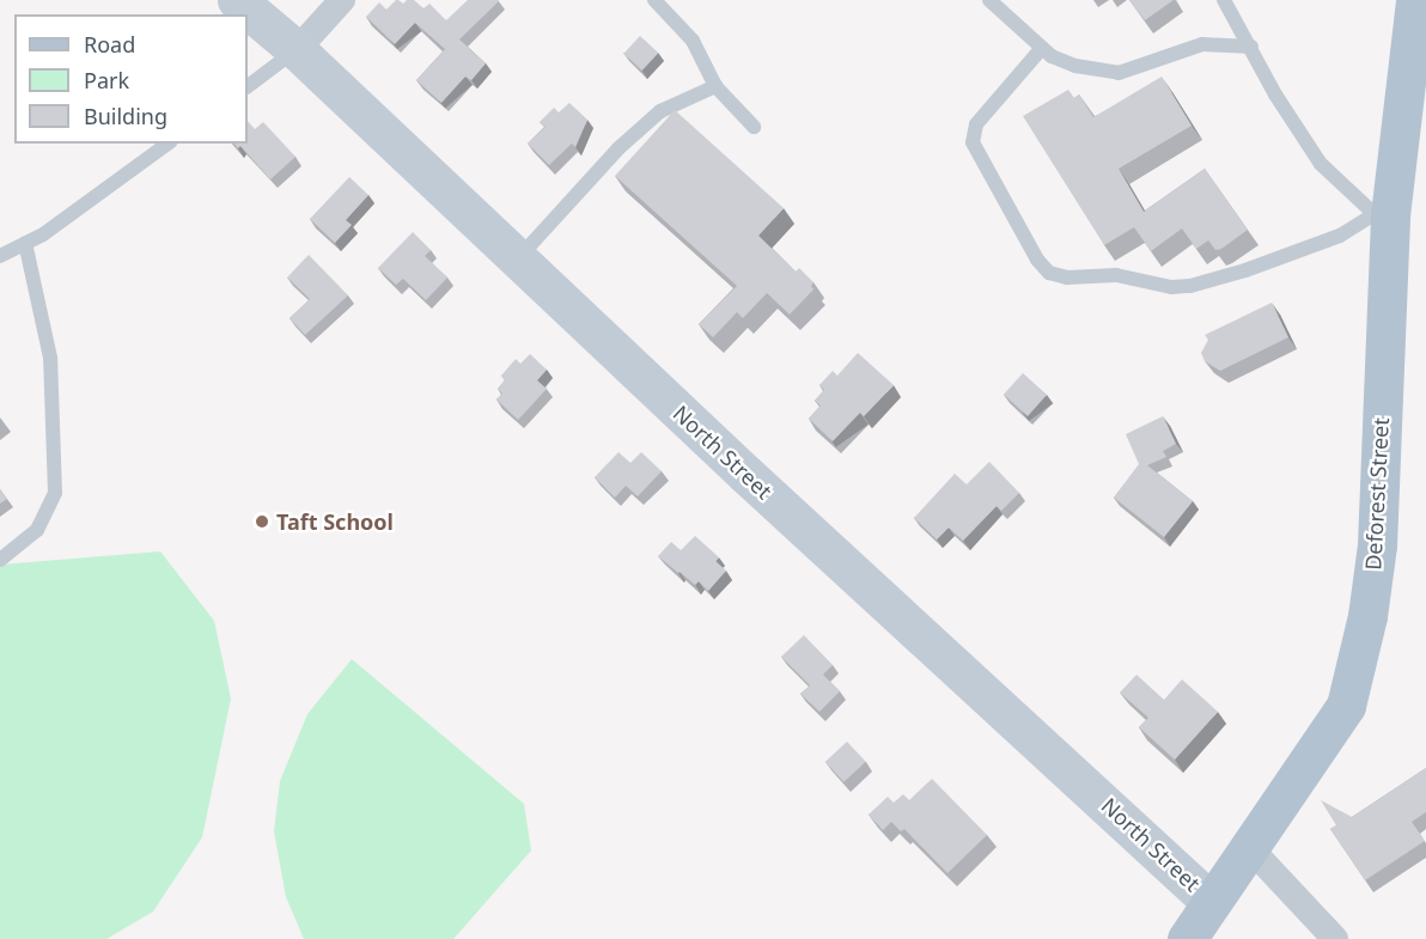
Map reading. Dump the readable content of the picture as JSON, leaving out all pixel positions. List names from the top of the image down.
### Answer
{
  "streets": {
    "main road": ["Deforest Street"],
    "street": ["North Street"]
  },
  "crossings": [
    ["North Street", "Deforest Street"]
  ],
  "places": ["Taft School"],
  "legend": ["Road", "Park", "Building"]
}
